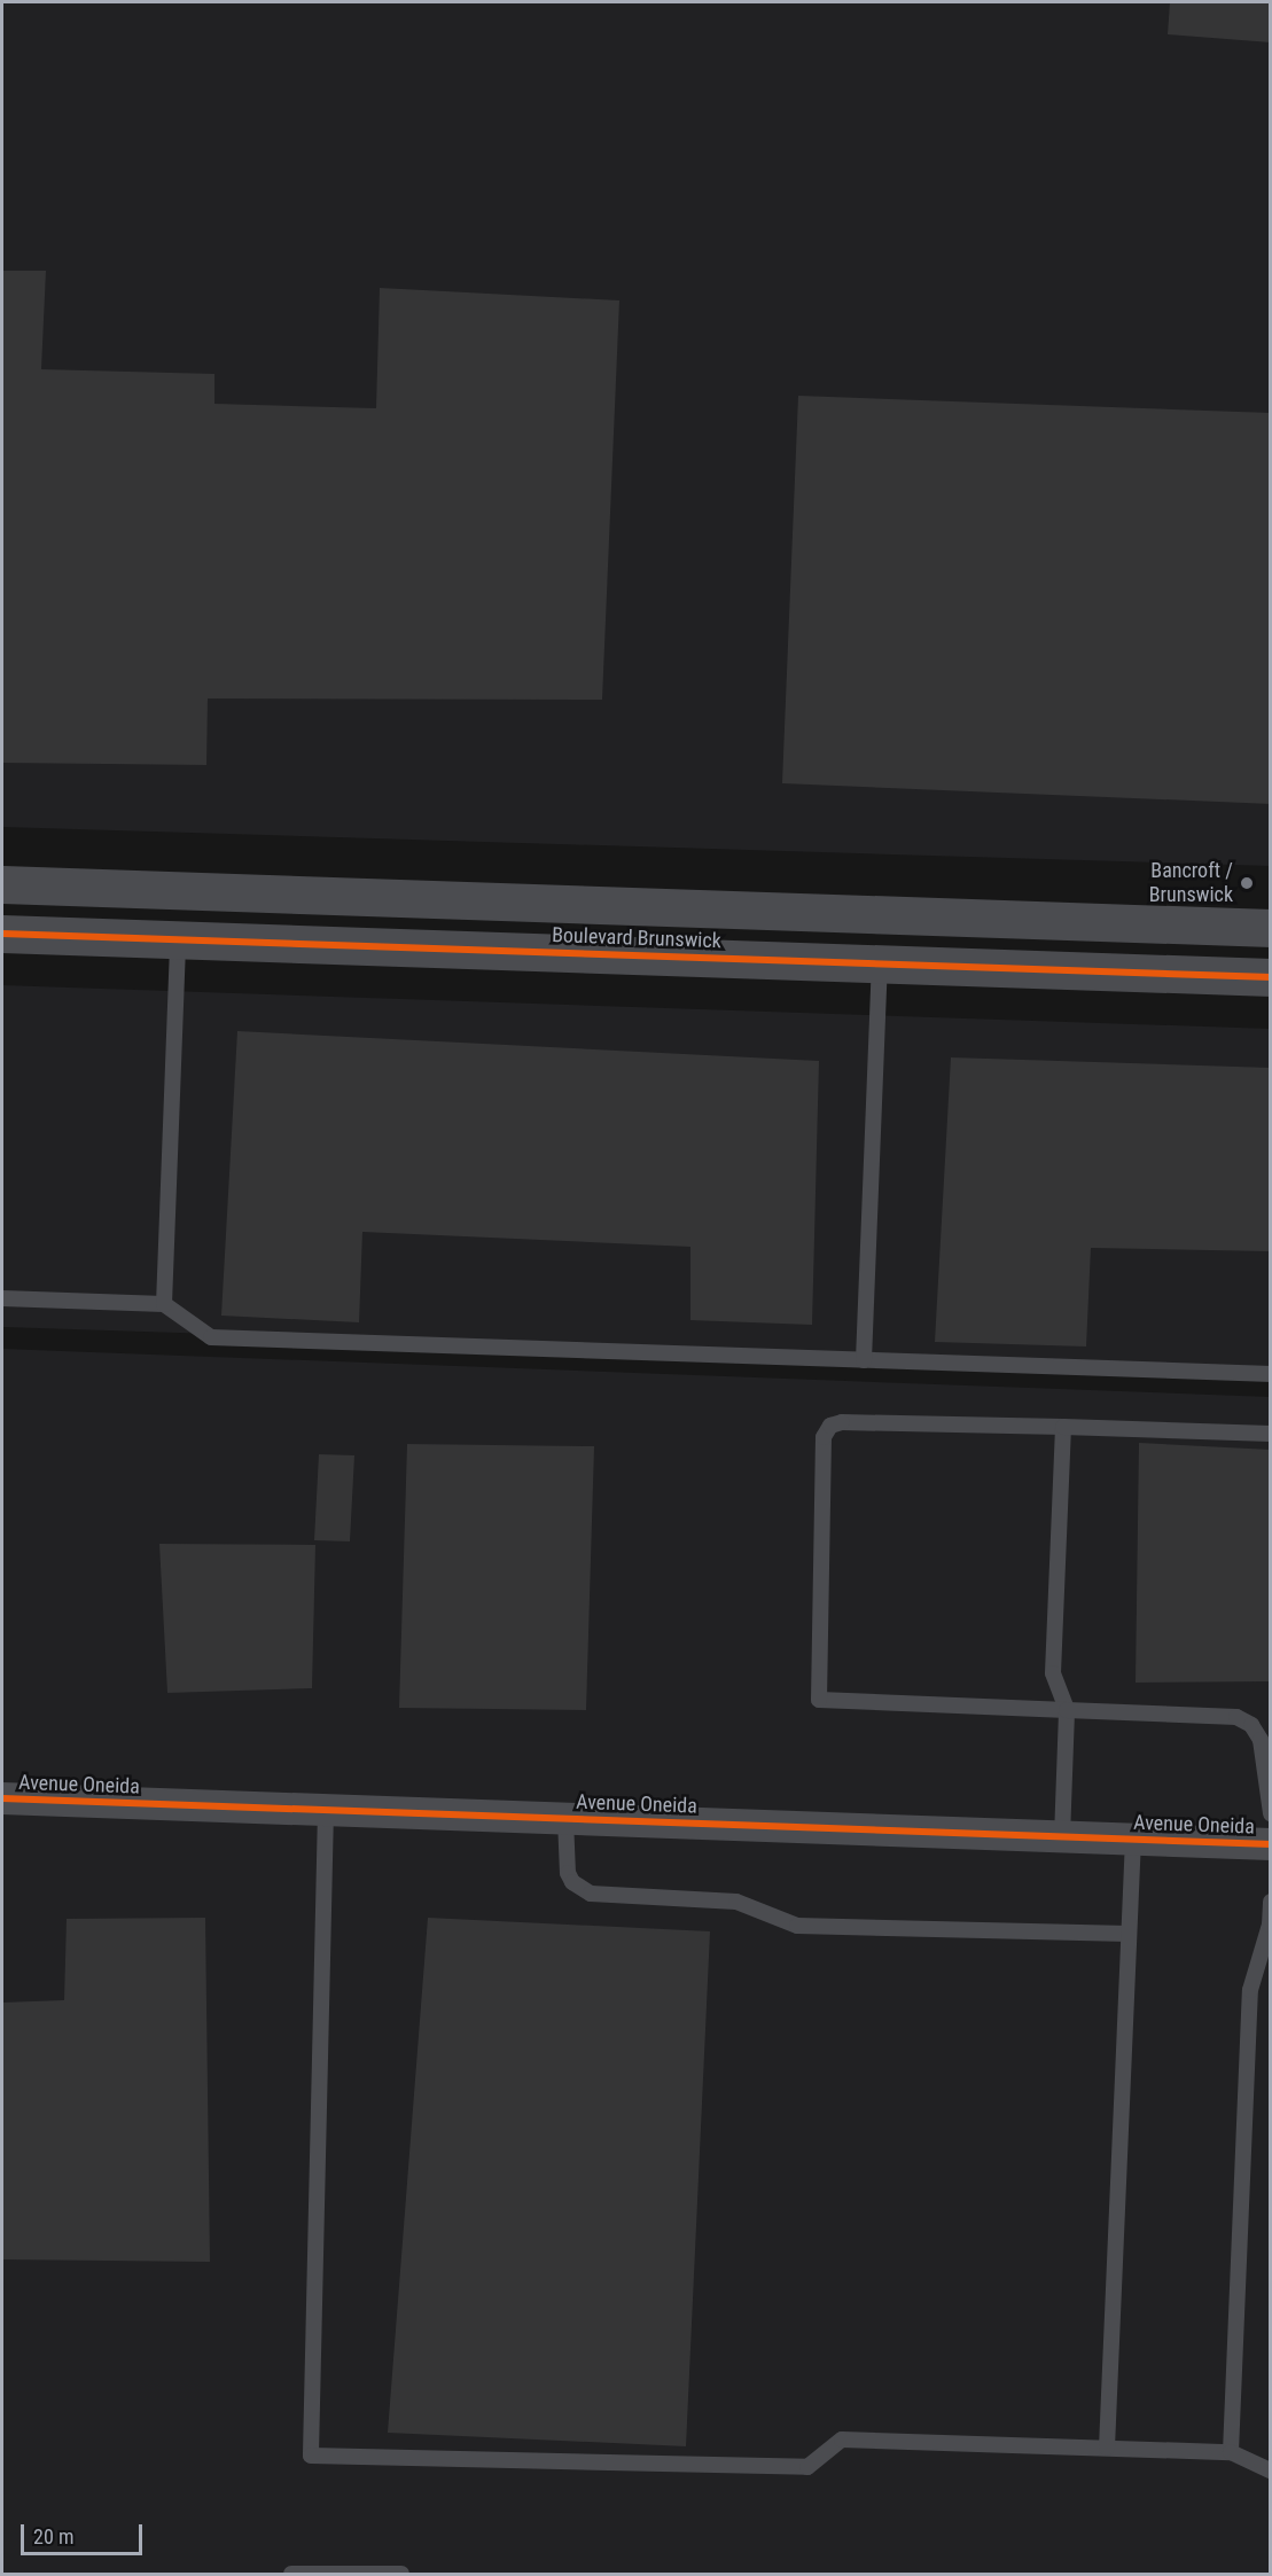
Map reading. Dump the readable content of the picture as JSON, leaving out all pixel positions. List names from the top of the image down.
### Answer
{
  "streets": {
    "street": ["Boulevard Brunswick", "Avenue Oneida"]
  },
  "places": ["Bancroft / Brunswick"],
  "scale_bar": "20 m"
}
